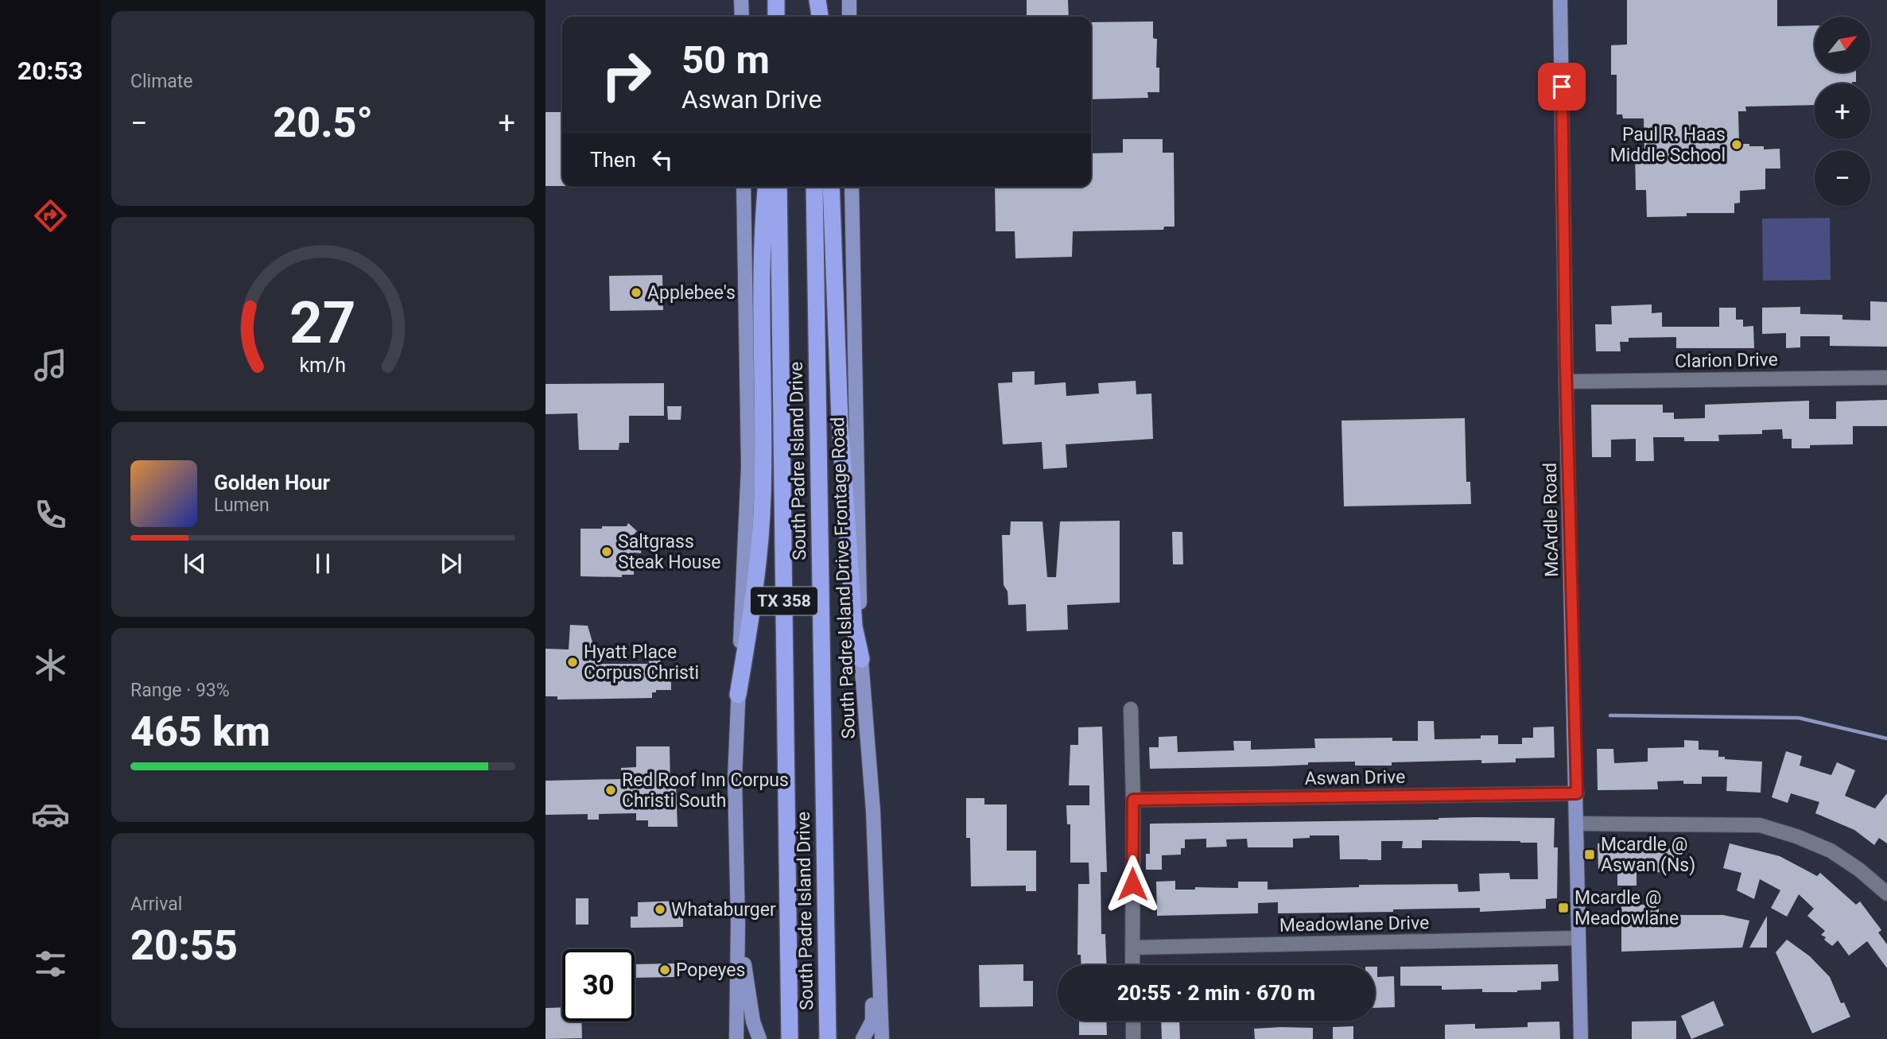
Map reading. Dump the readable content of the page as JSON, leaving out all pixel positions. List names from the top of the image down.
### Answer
{
  "streets": {
    "highway": ["South Padre Island Drive", "TX 358"],
    "main road": ["McArdle Road", "South Padre Island Drive Frontage Road"],
    "street": ["Clarion Drive", "Aswan Drive", "Meadowlane Drive"]
  },
  "crossings": [
    ["Clarion Drive", "McArdle Road"],
    ["McArdle Road", "Aswan Drive"],
    ["McArdle Road", "Meadowlane Drive"]
  ],
  "places": {
    "other": [
      "Paul R. Haas Middle School",
      "Applebee's",
      "Saltgrass Steak House",
      "Hyatt Place Corpus Christi",
      "Red Roof Inn Corpus Christi South",
      "Whataburger",
      "Popeyes"
    ],
    "transit": ["Mcardle @ Aswan (Ns)", "Mcardle @ Meadowlane"]
  },
  "north": "top right",
  "page": {
    "tabs": "20:53",
    "tile": [
      "Climate",
      ["Range · 93%", "465 km"],
      ["Arrival", "20:55"]
    ],
    "map_buttons": ["+", "−"],
    "turn": ["50 m", "Aswan Drive"],
    "heat": ["−", "20.5°", "+"],
    "then": "Then",
    "song": ["Golden Hour", "Lumen"],
    "limit": "30",
    "trip": "20:55 · 2 min · 670 m",
    "gauge": ["27", "km/h"]
  }
}
